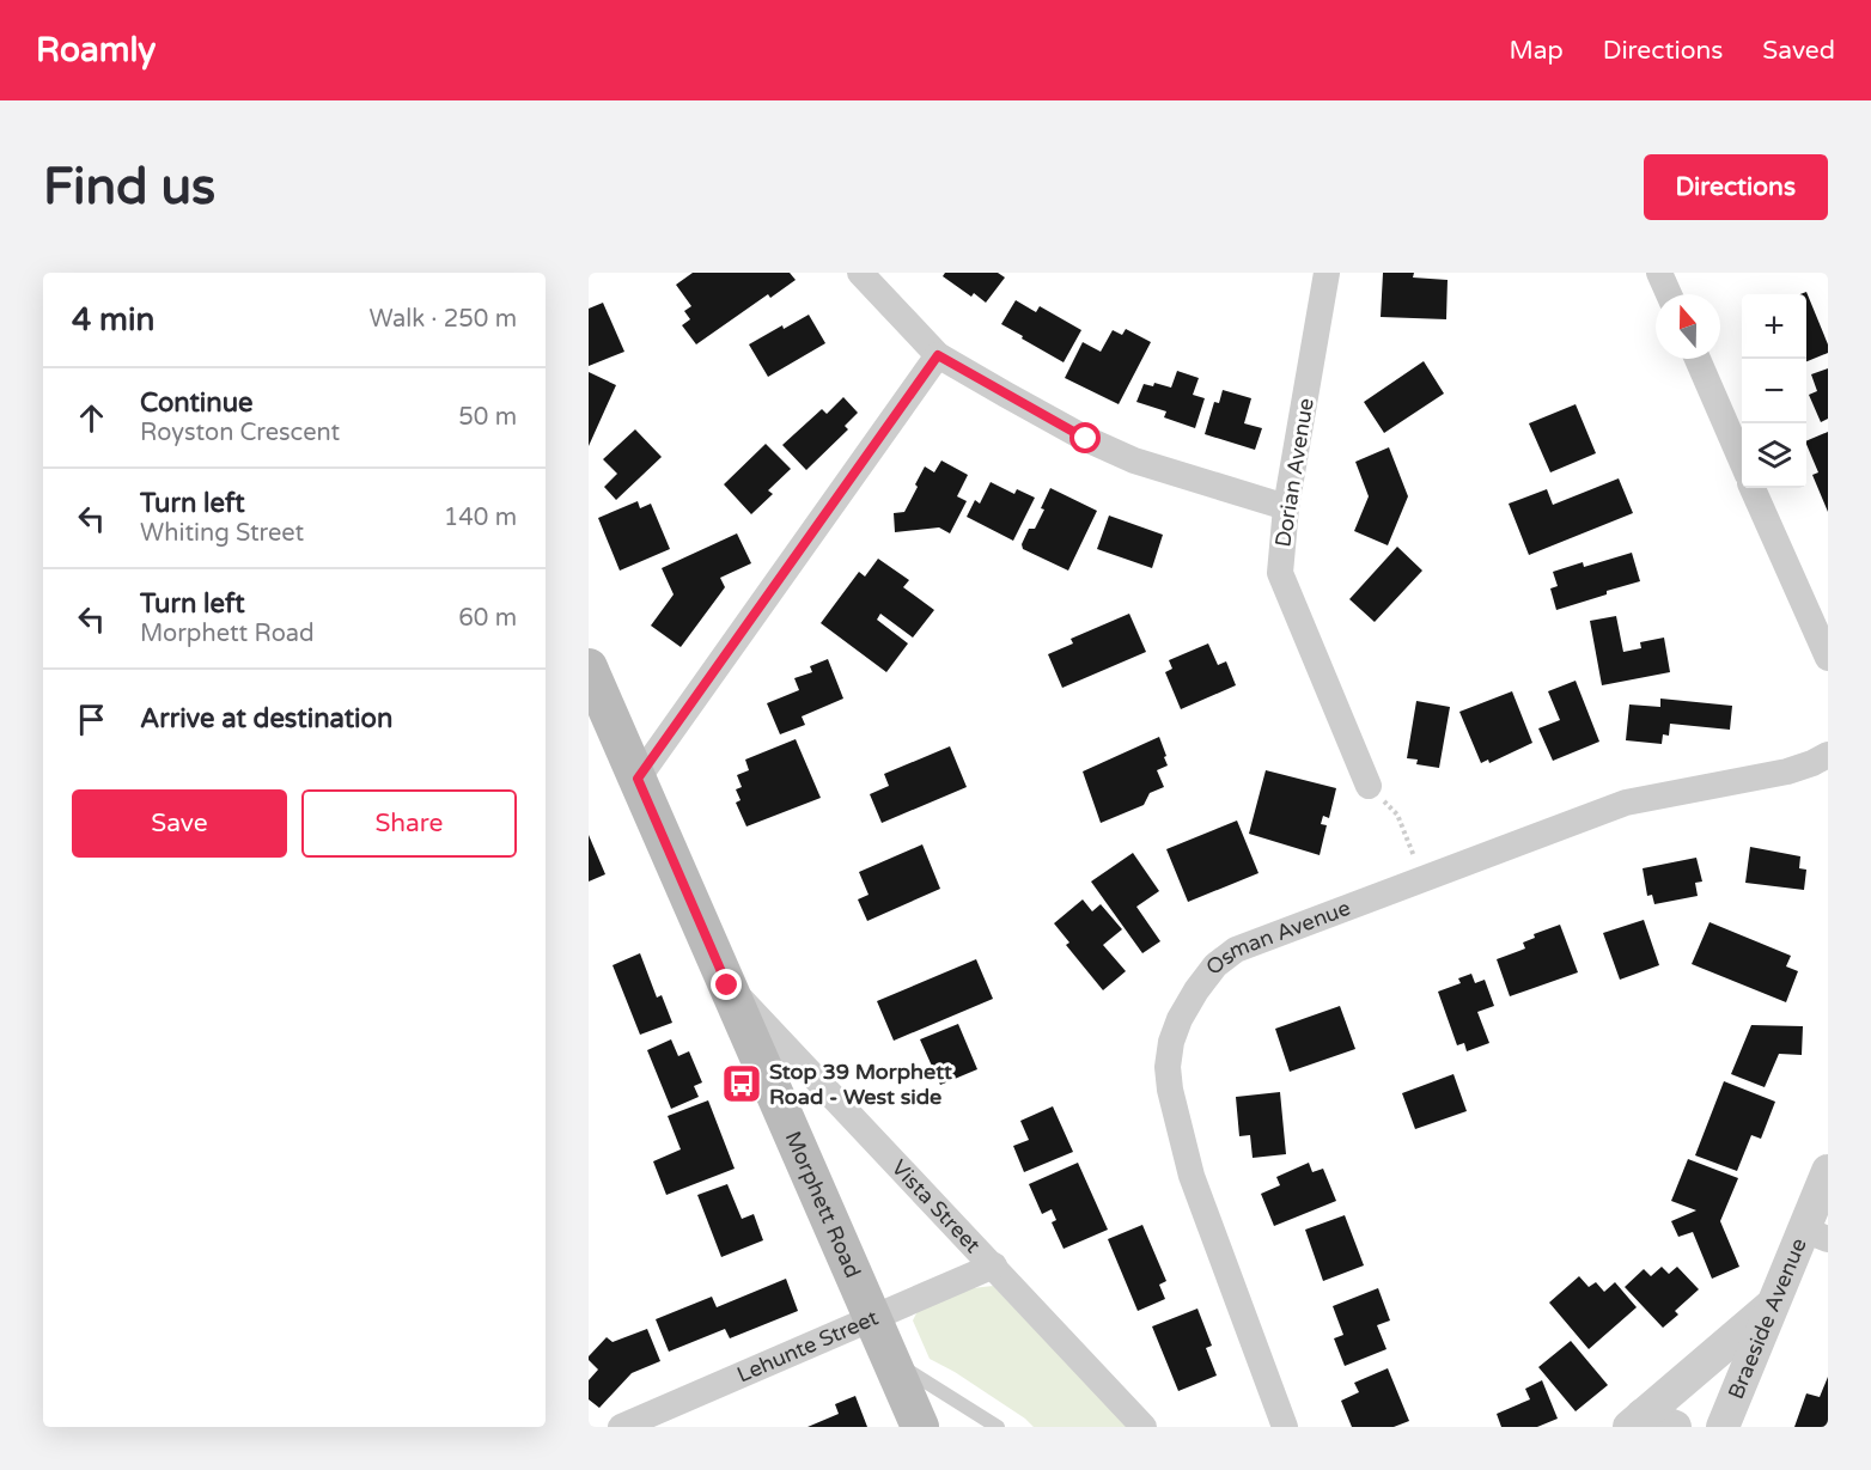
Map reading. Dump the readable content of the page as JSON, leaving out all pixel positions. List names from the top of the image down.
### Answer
{
  "streets": {
    "main road": ["Morphett Road"],
    "street": [
      "Dorian Avenue",
      "Osman Avenue",
      "Vista Street",
      "Braeside Avenue",
      "Lehunte Street"
    ]
  },
  "crossings": [
    ["Morphett Road", "Vista Street"],
    ["Morphett Road", "Lehunte Street"],
    ["Vista Street", "Lehunte Street"]
  ],
  "places": {
    "bus stop": ["Stop 39 Morphett Road - West side"]
  },
  "north": "top",
  "page": {
    "header": "Roamly",
    "nav": ["Map", "Directions", "Saved"],
    "buttons": [
      "Directions",
      ["Save", "Share"]
    ],
    "title": "Find us",
    "heading": ["4 min", "Walk · 250 m"],
    "map_buttons": ["+", "−"],
    "list": [
      ["Continue", "Royston Crescent", "50 m"],
      ["Turn left", "Whiting Street", "140 m"],
      ["Turn left", "Morphett Road", "60 m"],
      "Arrive at destination"
    ]
  }
}
